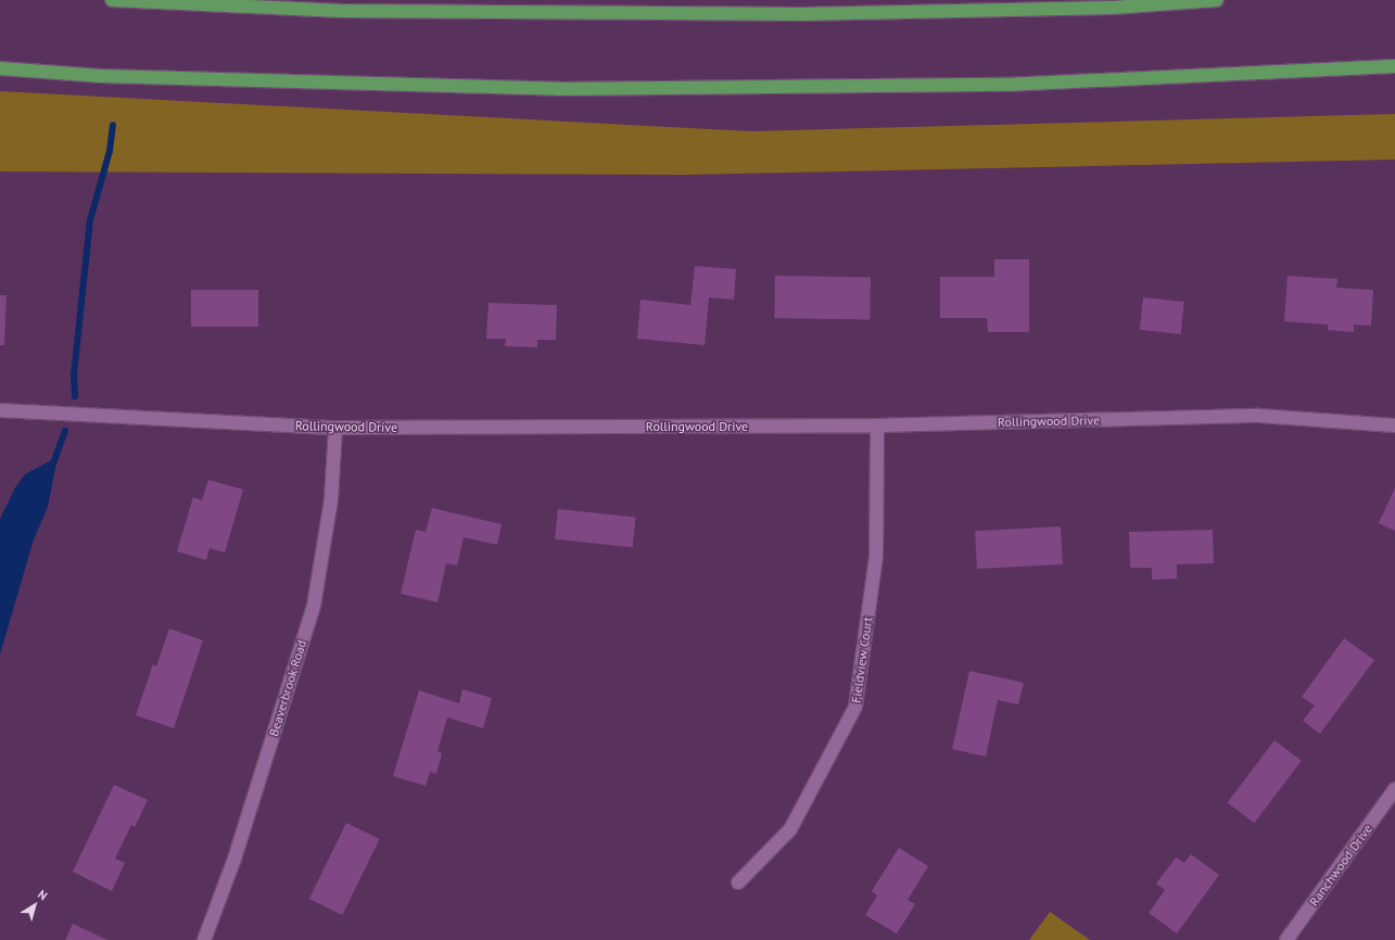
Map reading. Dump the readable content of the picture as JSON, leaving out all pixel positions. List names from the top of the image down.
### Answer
{
  "streets": {
    "street": [
      "Rollingwood Drive",
      "Fieldview Court",
      "Beaverbrook Road",
      "Ranchwood Drive"
    ]
  },
  "crossings": [
    ["Rollingwood Drive", "Fieldview Court"],
    ["Rollingwood Drive", "Beaverbrook Road"]
  ],
  "north": "top right"
}
